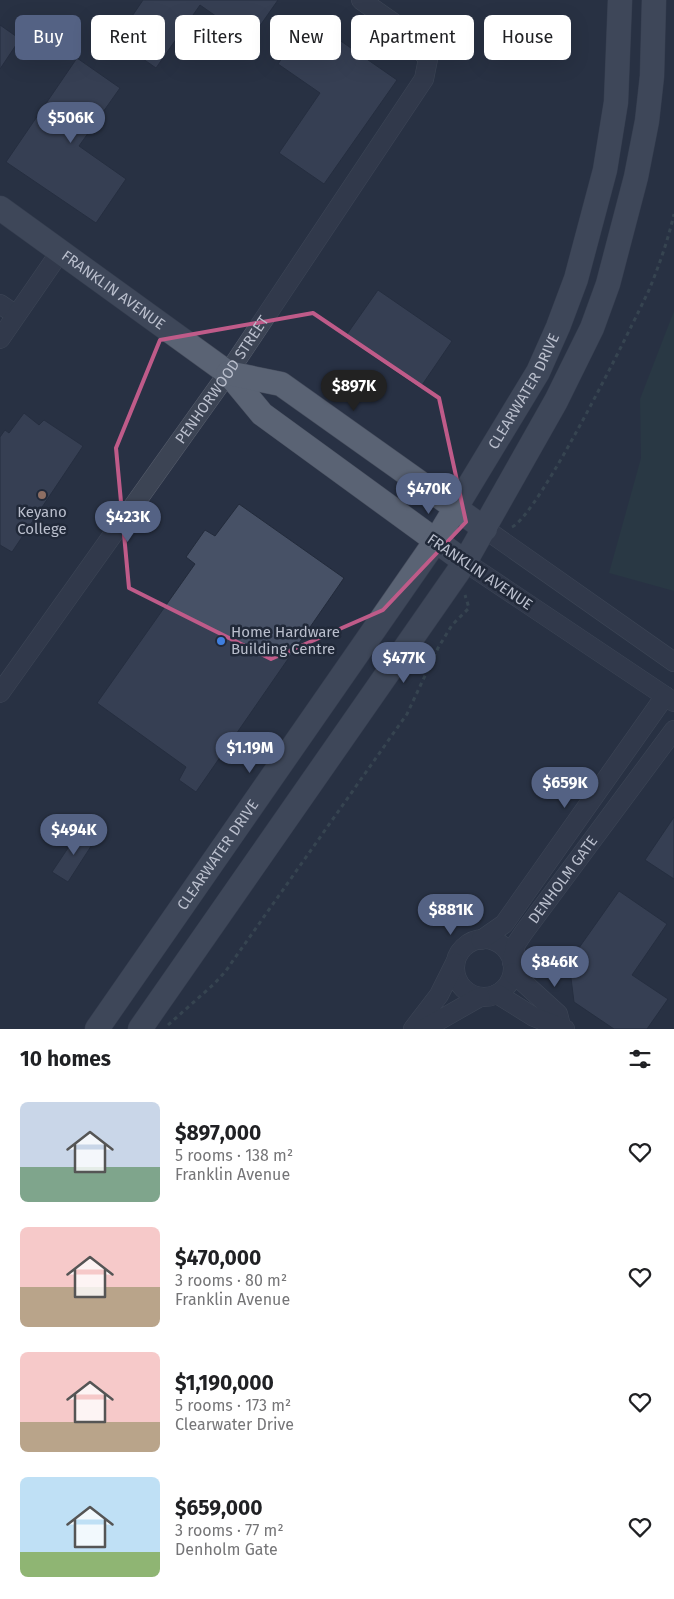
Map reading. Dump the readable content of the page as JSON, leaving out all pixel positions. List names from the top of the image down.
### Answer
{
  "streets": {
    "main road": ["FRANKLIN AVENUE", "CLEARWATER DRIVE"],
    "street": ["PENHORWOOD STREET", "DENHOLM GATE"]
  },
  "crossings": [
    ["FRANKLIN AVENUE", "PENHORWOOD STREET"],
    ["FRANKLIN AVENUE", "CLEARWATER DRIVE"],
    ["FRANKLIN AVENUE", "DENHOLM GATE"]
  ],
  "places": ["Keyano College", "Home Hardware Building Centre"],
  "page": {
    "chip": [
      "Buy",
      "Rent",
      "Filters",
      "New",
      "Apartment",
      "House"
    ],
    "price": [
      "$506K",
      "$897K",
      "$470K",
      "$423K",
      "$477K",
      "$1.19M",
      "$659K",
      "$494K",
      "$881K",
      "$846K"
    ],
    "heading": "10 homes",
    "list": [
      {
        "name": "$897,000",
        "note": "5 rooms · 138 m² · Franklin Avenue"
      },
      {
        "name": "$470,000",
        "note": "3 rooms · 80 m² · Franklin Avenue"
      },
      {
        "name": "$1,190,000",
        "note": "5 rooms · 173 m² · Clearwater Drive"
      },
      {
        "name": "$659,000",
        "note": "3 rooms · 77 m² · Denholm Gate"
      }
    ]
  }
}
